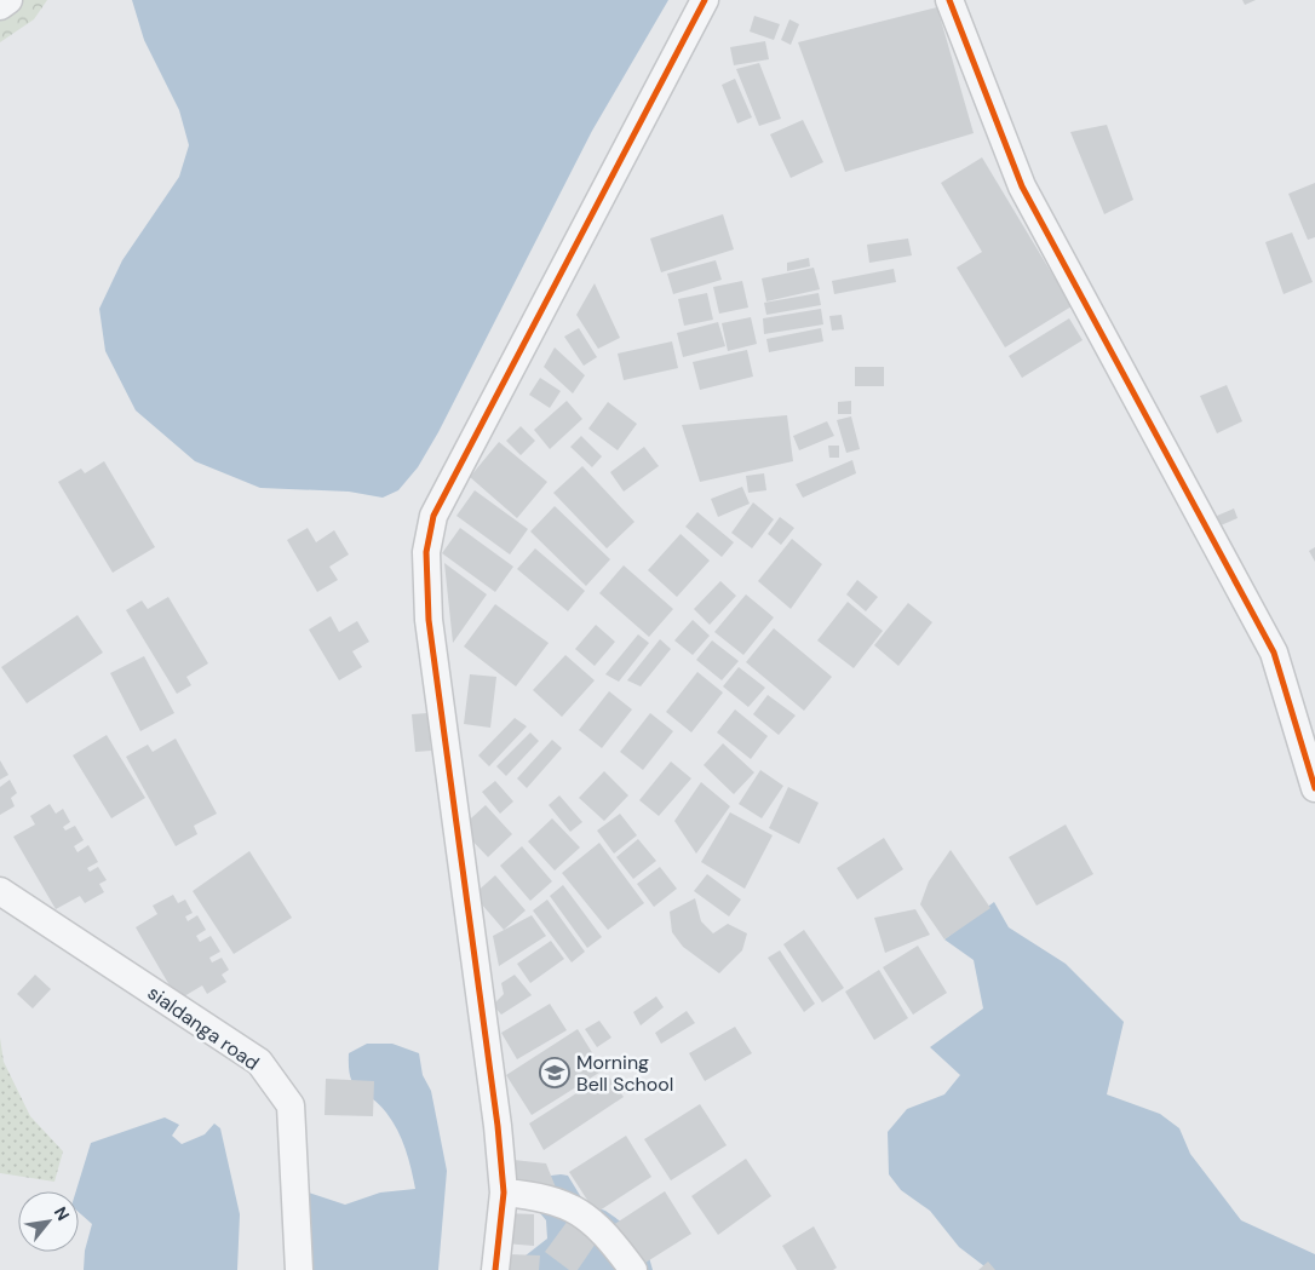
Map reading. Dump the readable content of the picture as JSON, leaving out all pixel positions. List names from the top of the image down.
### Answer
{
  "streets": {
    "street": ["sialdanga road"]
  },
  "places": {
    "school or university": ["Morning Bell School"]
  },
  "north": "top right"
}
